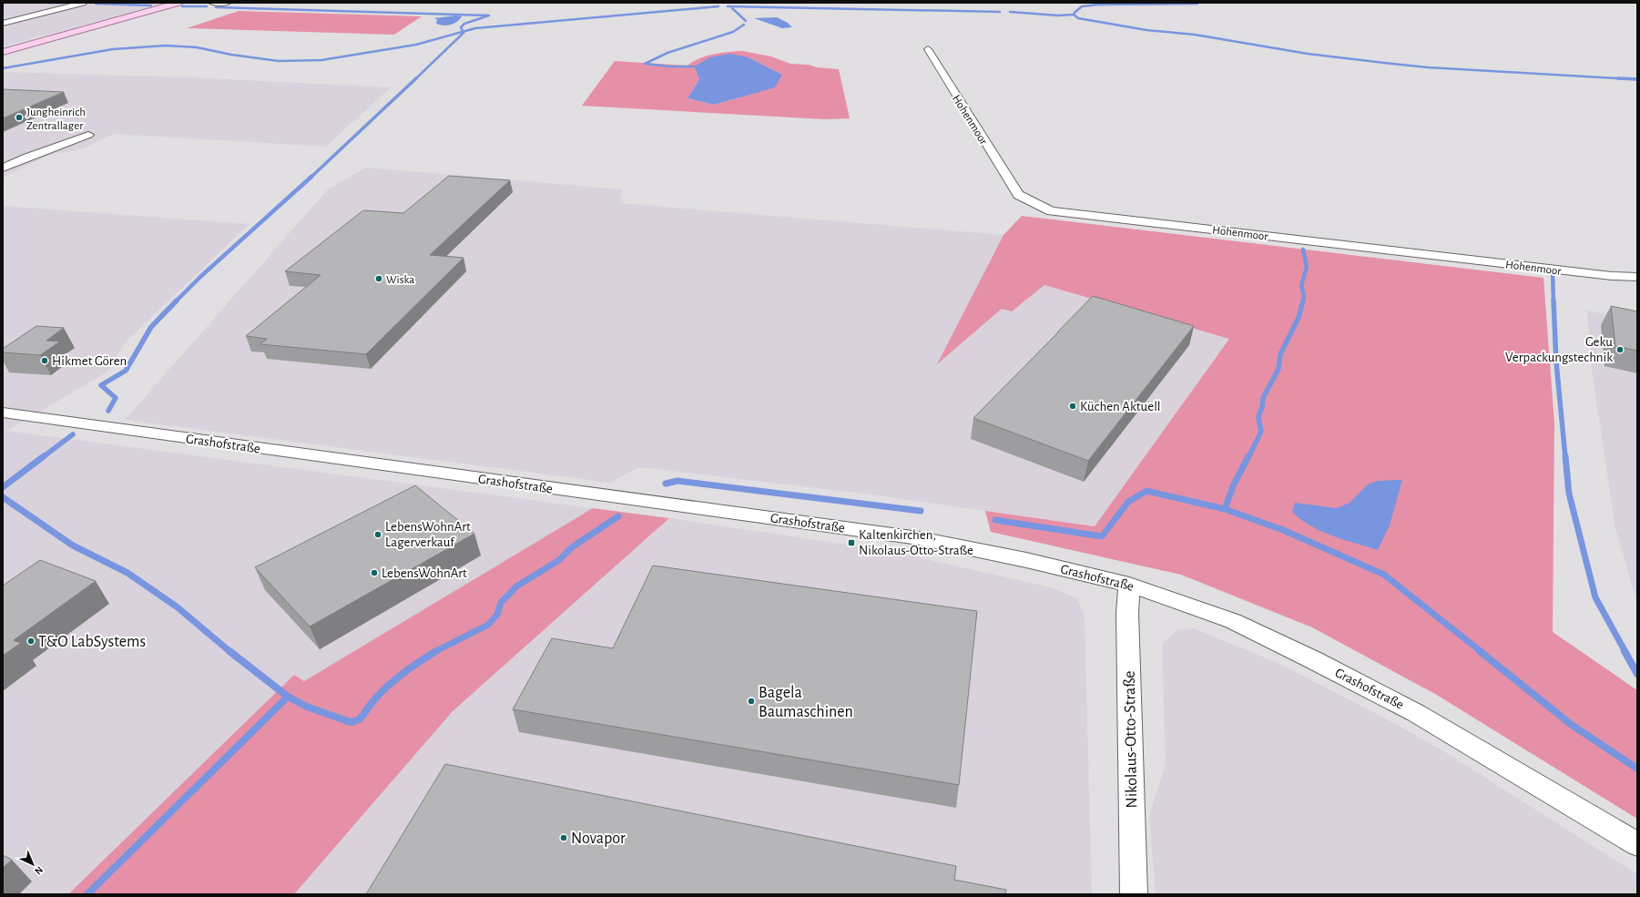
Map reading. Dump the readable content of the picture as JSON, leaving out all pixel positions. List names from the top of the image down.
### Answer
{
  "streets": {
    "street": ["Hohenmoor", "Grashofstraße", "Nikolaus-Otto-Straße"]
  },
  "crossings": [
    ["Grashofstraße", "Nikolaus-Otto-Straße"]
  ],
  "places": {
    "other": [
      "Jungheinrich Zentrallager",
      "Wiska",
      "Geku Verpackungstechnik",
      "Hikmet Gören",
      "Küchen Aktuell",
      "LebensWohnArt Lagerverkauf",
      "LebensWohnArt",
      "T&O LabSystems",
      "Bagela Baumaschinen",
      "Novapor"
    ],
    "transit": ["Kaltenkirchen, Nikolaus-Otto-Straße"]
  },
  "north": "bottom right"
}
